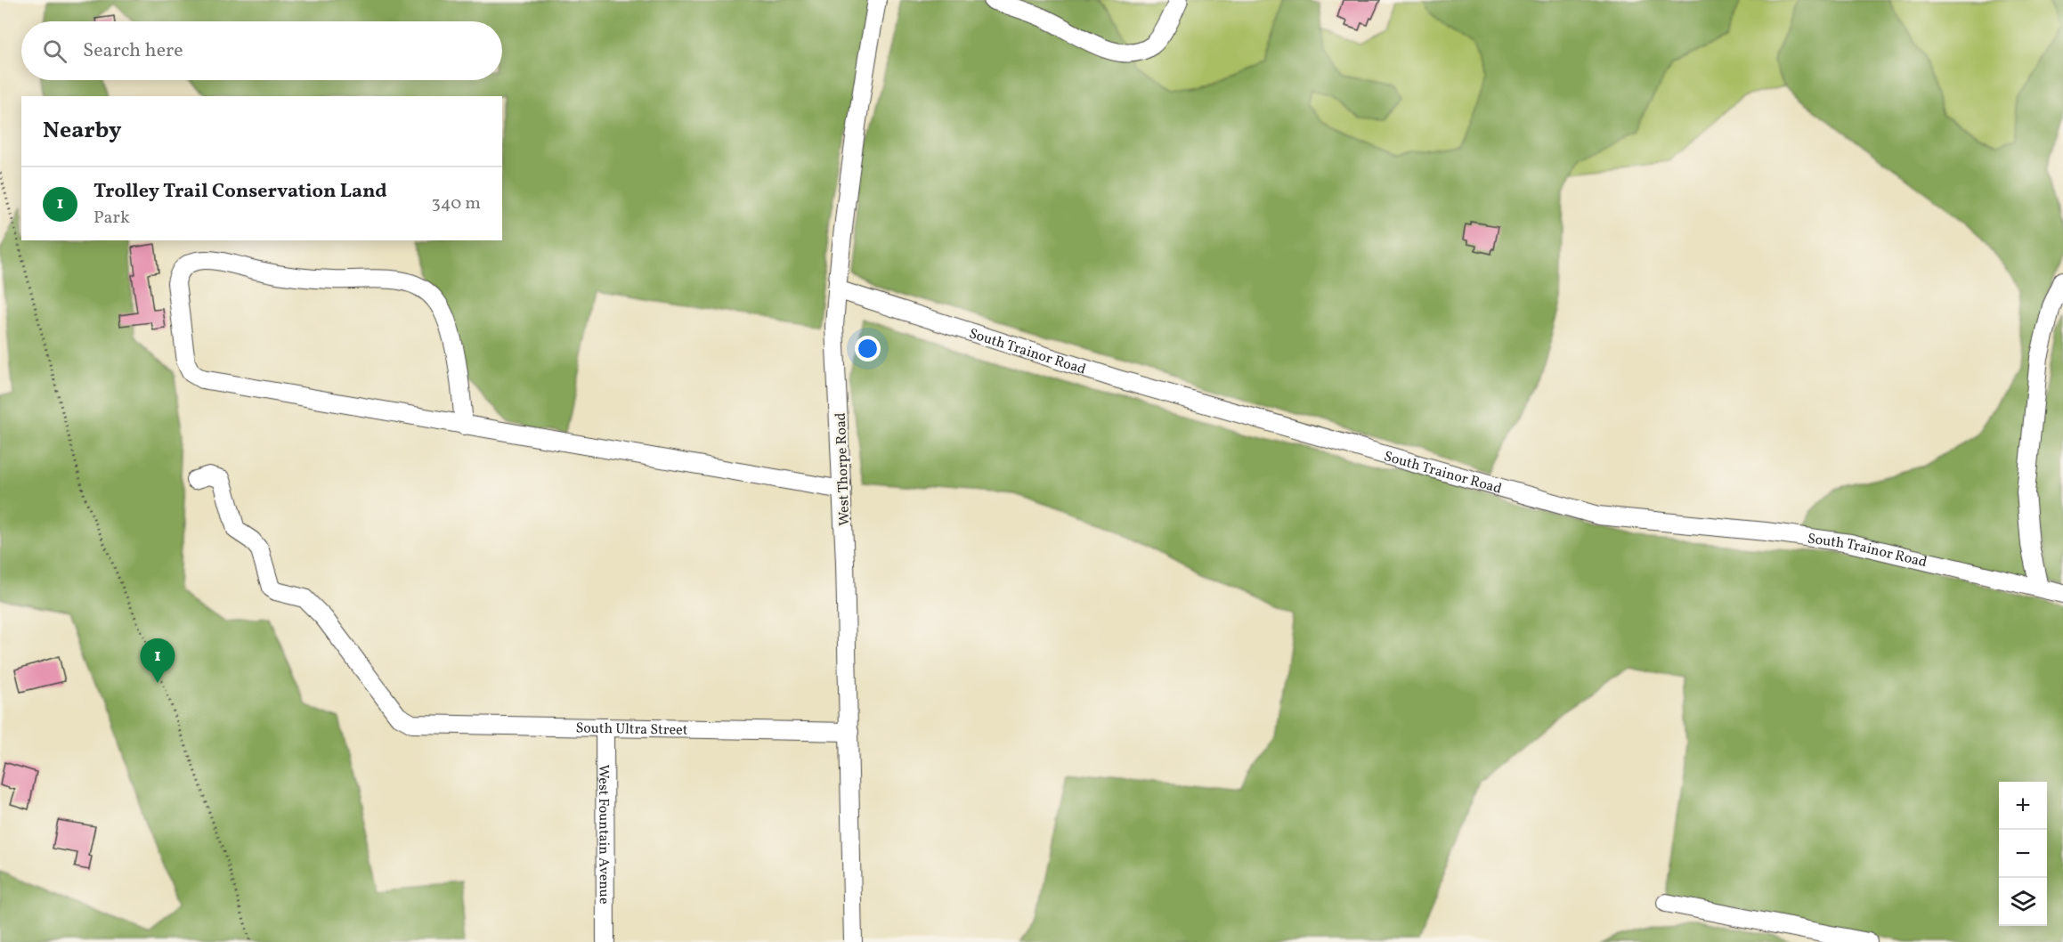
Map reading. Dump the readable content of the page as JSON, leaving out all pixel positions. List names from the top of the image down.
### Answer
{
  "streets": {
    "street": [
      "South Trainor Road",
      "West Thorpe Road",
      "South Ultra Street",
      "West Fountain Avenue"
    ]
  },
  "crossings": [
    ["South Trainor Road", "West Thorpe Road"],
    ["West Thorpe Road", "South Ultra Street"],
    ["South Ultra Street", "West Fountain Avenue"]
  ],
  "page": {
    "search": "Search here",
    "heading": "Nearby",
    "list": [
      {
        "mark": "1",
        "name": "Trolley Trail Conservation Land",
        "note": "Park",
        "value": "340 m"
      }
    ],
    "pins": "1",
    "map_buttons": ["+", "−"]
  }
}
